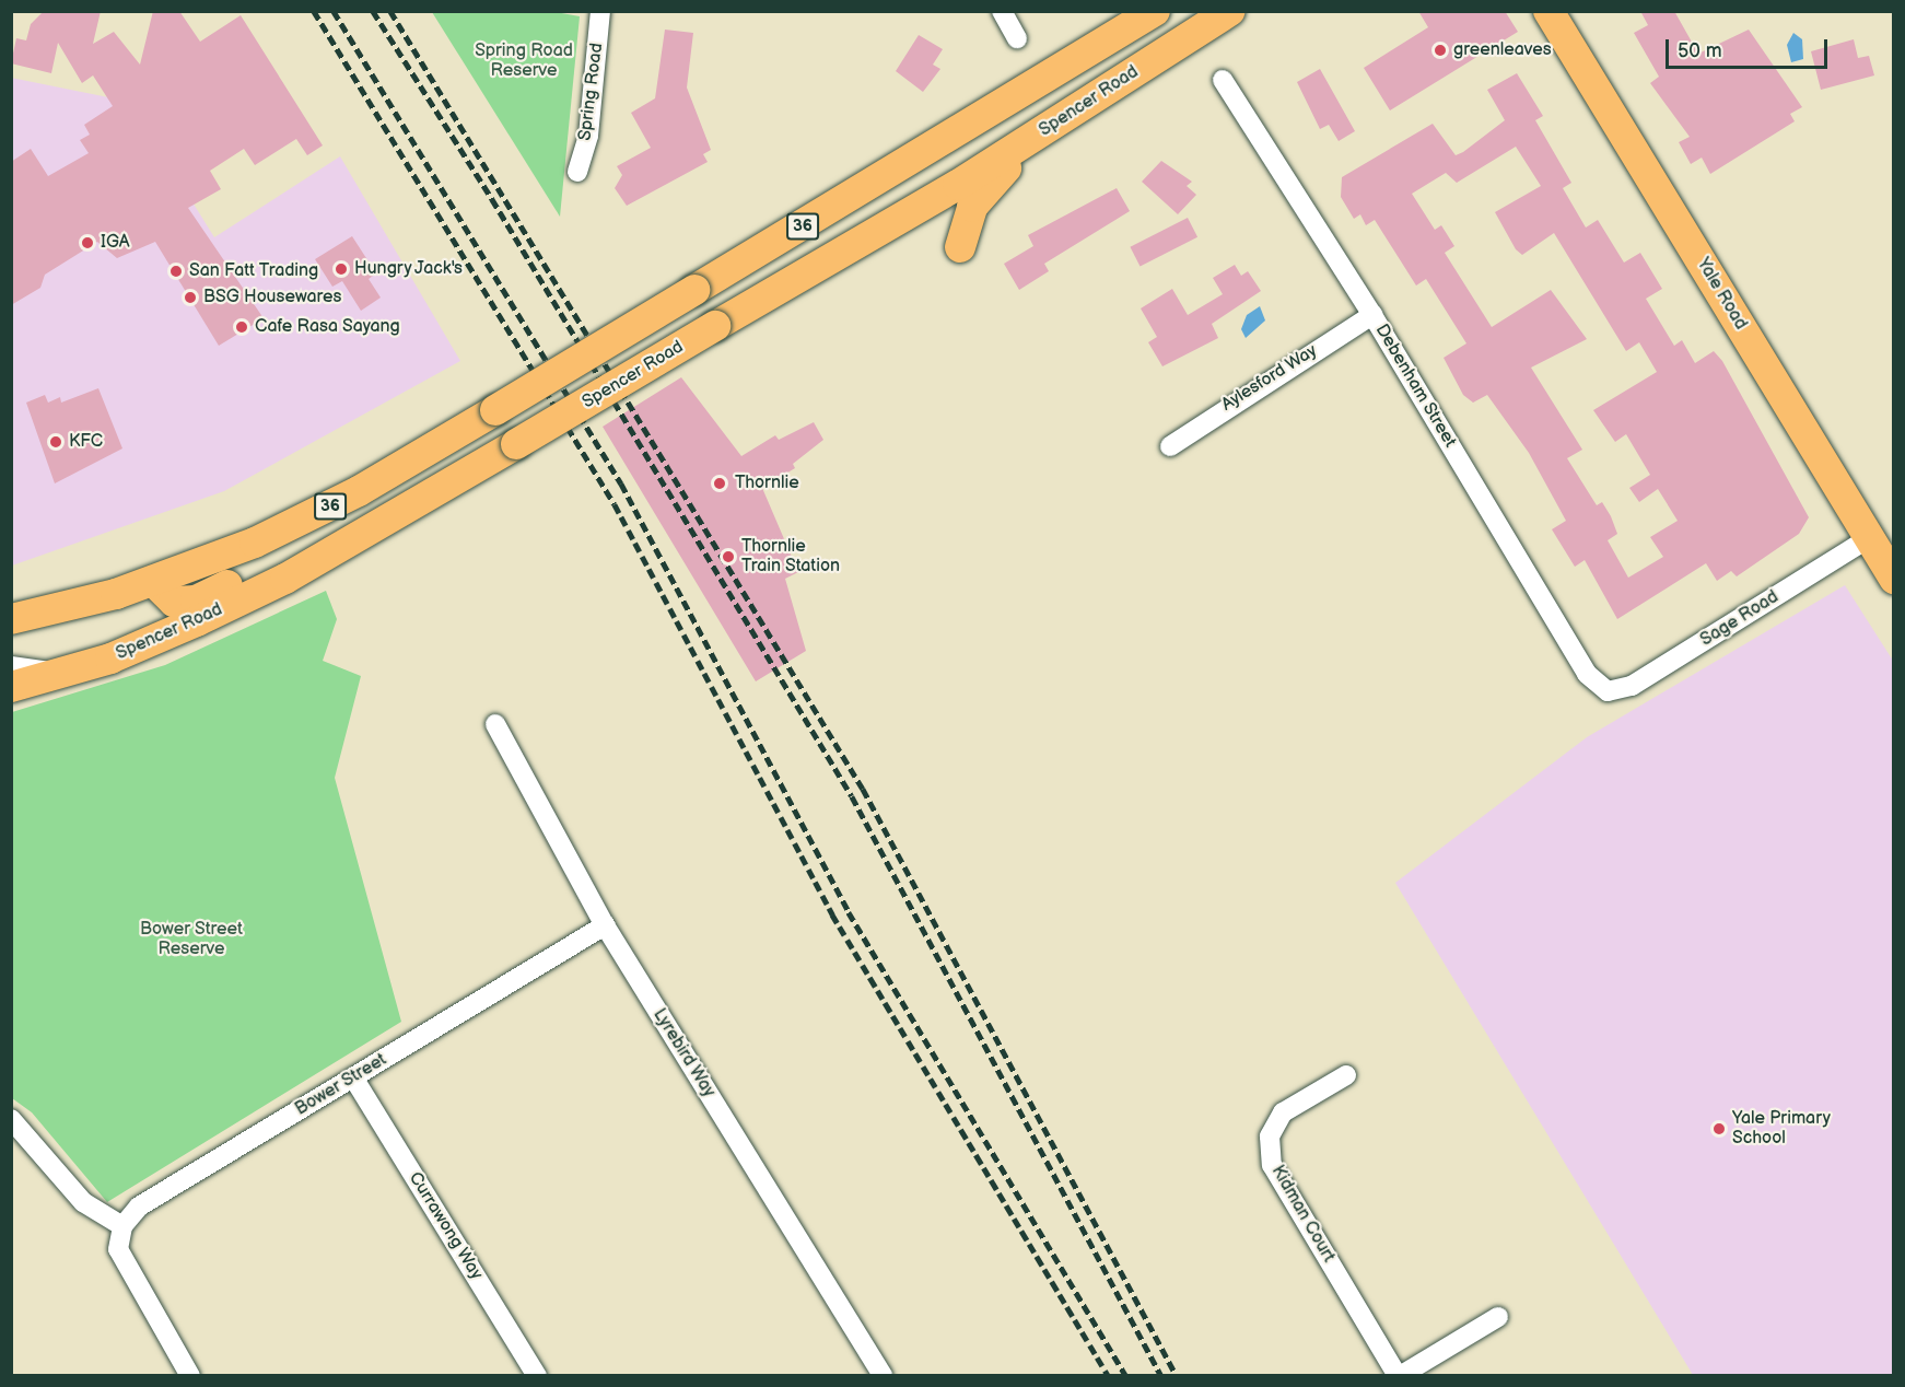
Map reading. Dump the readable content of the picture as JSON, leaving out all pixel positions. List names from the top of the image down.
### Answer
{
  "streets": {
    "main road": ["Spencer Road", "36", "Yale Road"],
    "street": [
      "Spring Road",
      "Aylesford Way",
      "Debenham Street",
      "Sage Road",
      "Lyrebird Way",
      "Bower Street",
      "Kidman Court",
      "Currawong Way"
    ]
  },
  "crossings": [
    ["Yale Road", "Sage Road"],
    ["Aylesford Way", "Debenham Street"],
    ["Debenham Street", "Sage Road"],
    ["Lyrebird Way", "Bower Street"],
    ["Bower Street", "Currawong Way"]
  ],
  "parks": ["Spring Road Reserve", "Bower Street Reserve"],
  "places": [
    "greenleaves",
    "IGA",
    "Hungry Jack's",
    "San Fatt Trading",
    "BSG Housewares",
    "Cafe Rasa Sayang",
    "KFC",
    "Thornlie",
    "Thornlie Train Station",
    "Yale Primary School"
  ],
  "scale_bar": "50 m"
}
